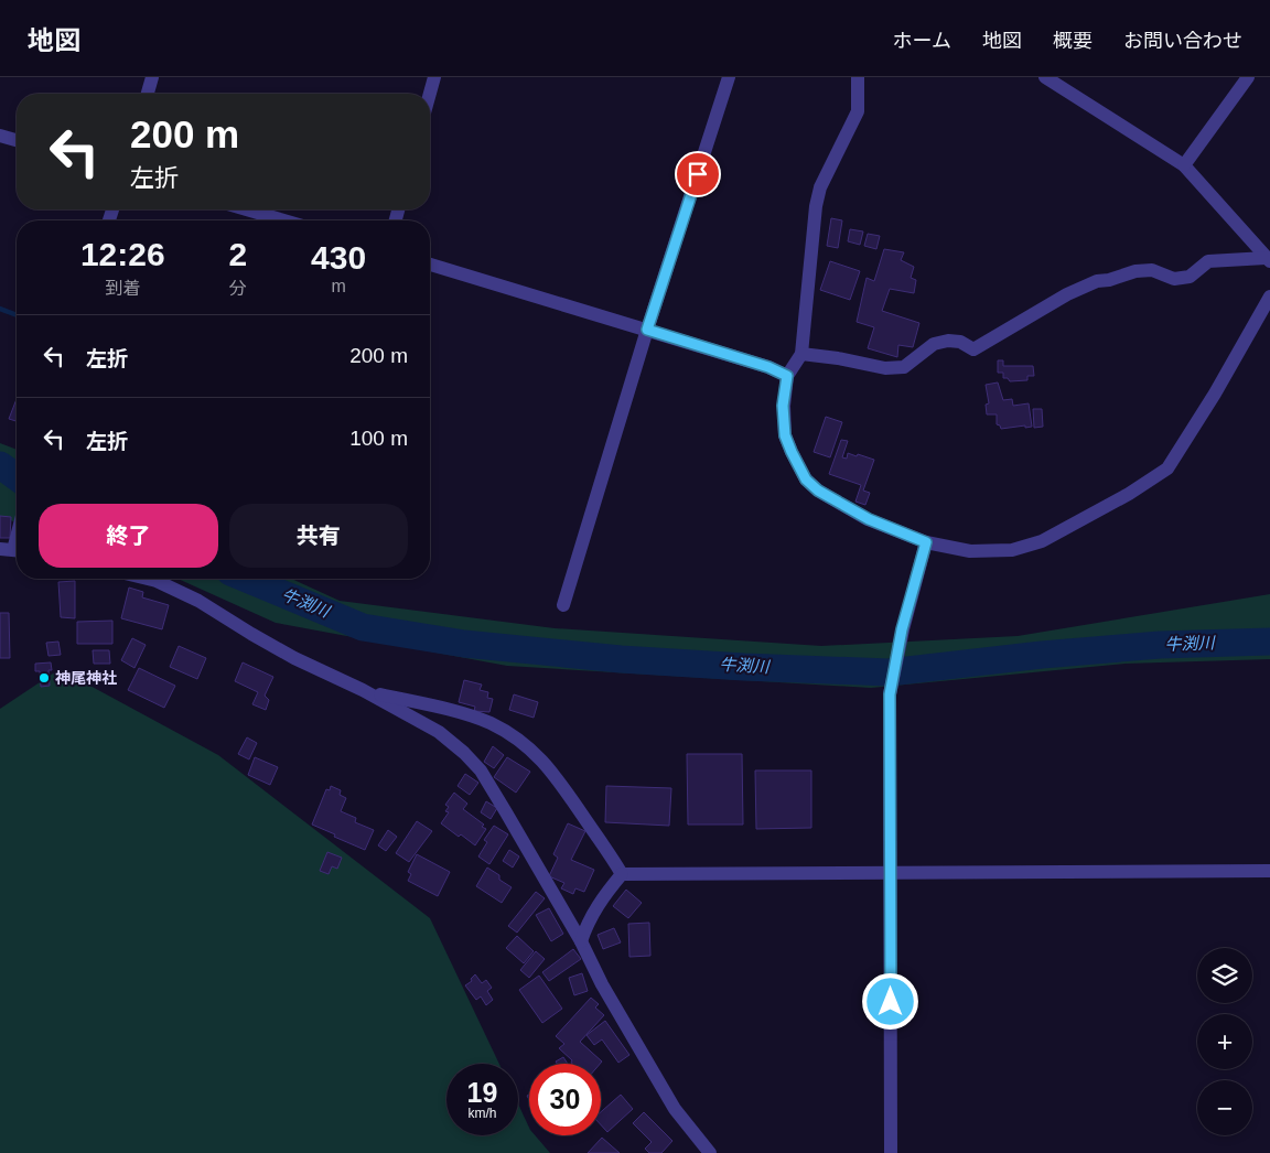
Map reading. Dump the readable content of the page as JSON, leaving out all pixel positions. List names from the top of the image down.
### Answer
{
  "water": ["牛渕川"],
  "places": ["神尾神社"],
  "page": {
    "header": "地図",
    "nav": [
      "ホーム",
      "地図",
      "概要",
      "お問い合わせ"
    ],
    "turn": ["200 m", "左折"],
    "eta": [
      "12:26",
      "到着",
      "2",
      "分",
      "430",
      "m"
    ],
    "list": [
      {
        "name": "左折",
        "value": "200 m"
      },
      {
        "name": "左折",
        "value": "100 m"
      }
    ],
    "buttons": ["終了", "共有"],
    "map_buttons": ["+", "−"],
    "speed": "19 km/h",
    "limit": "30"
  }
}
